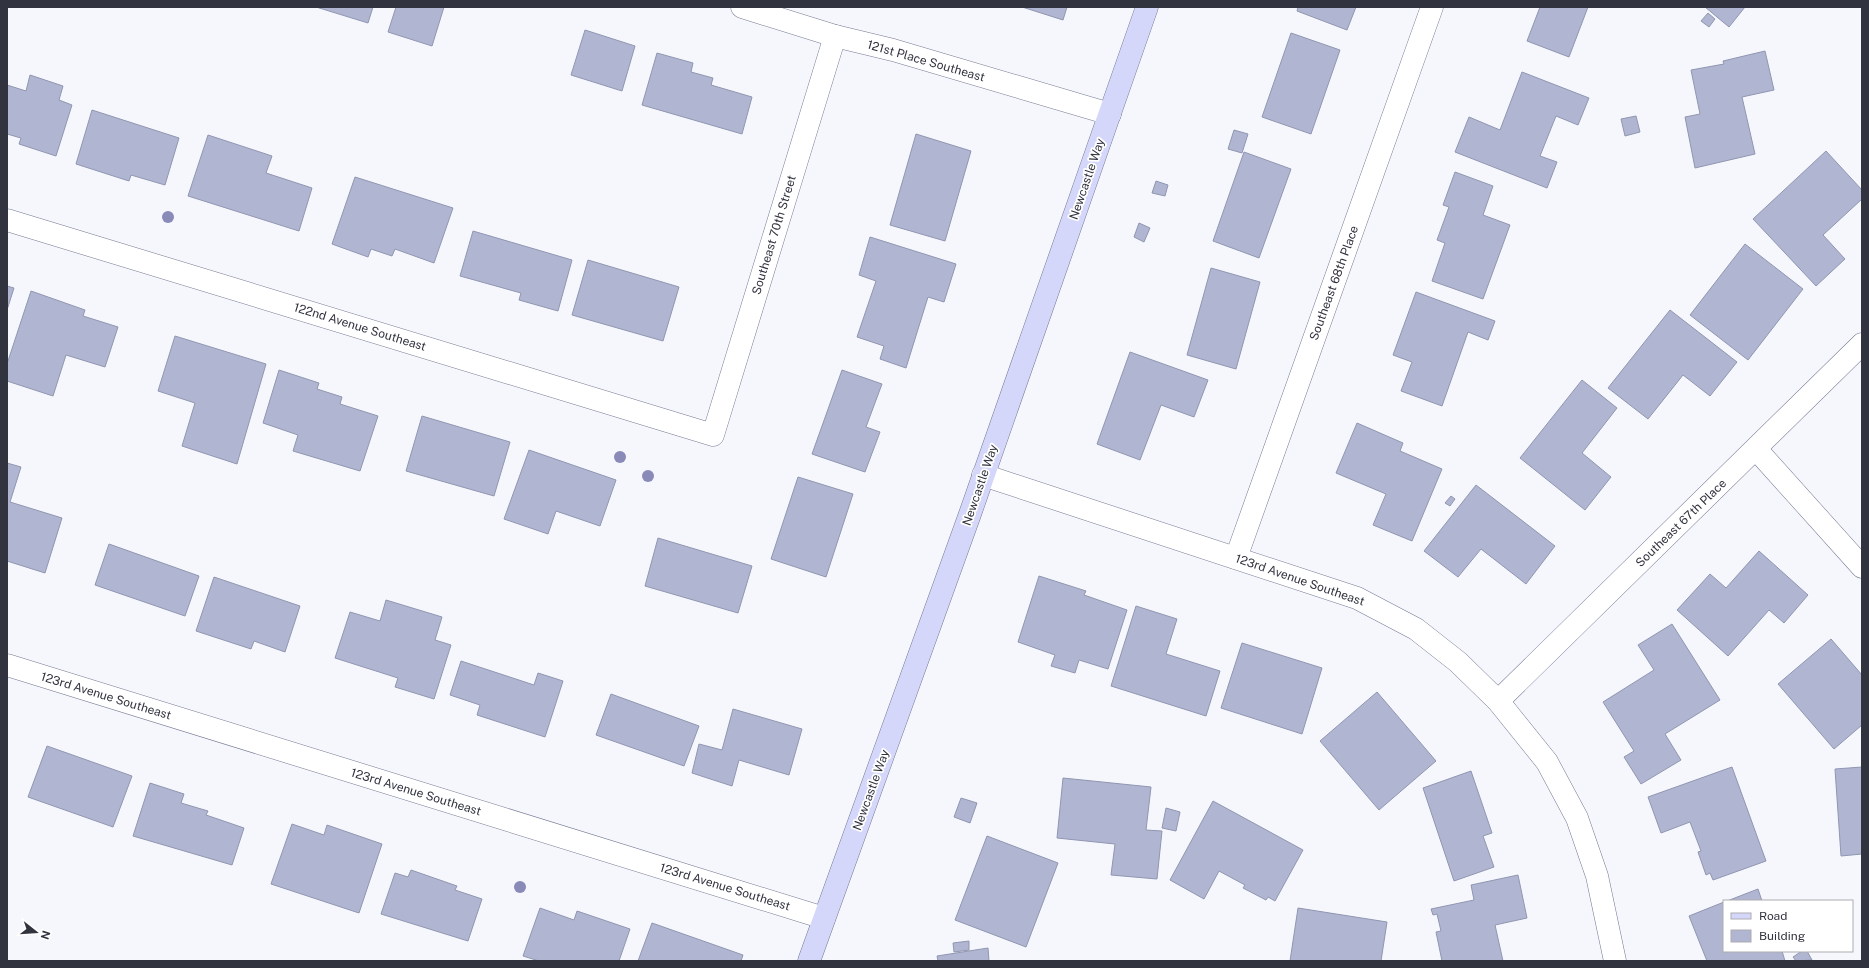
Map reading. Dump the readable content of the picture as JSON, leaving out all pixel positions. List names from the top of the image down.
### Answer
{
  "streets": {
    "main road": ["Newcastle Way"],
    "street": [
      "121st Place Southeast",
      "Southeast 70th Street",
      "Southeast 68th Place",
      "122nd Avenue Southeast",
      "Southeast 67th Place",
      "123rd Avenue Southeast"
    ]
  },
  "crossings": [
    ["121st Place Southeast", "Newcastle Way"],
    ["121st Place Southeast", "Southeast 70th Street"],
    ["Newcastle Way", "123rd Avenue Southeast"],
    ["Southeast 70th Street", "122nd Avenue Southeast"],
    ["Southeast 68th Place", "123rd Avenue Southeast"],
    ["Southeast 67th Place", "123rd Avenue Southeast"]
  ],
  "legend": ["Road", "Building"],
  "north": "right"
}
